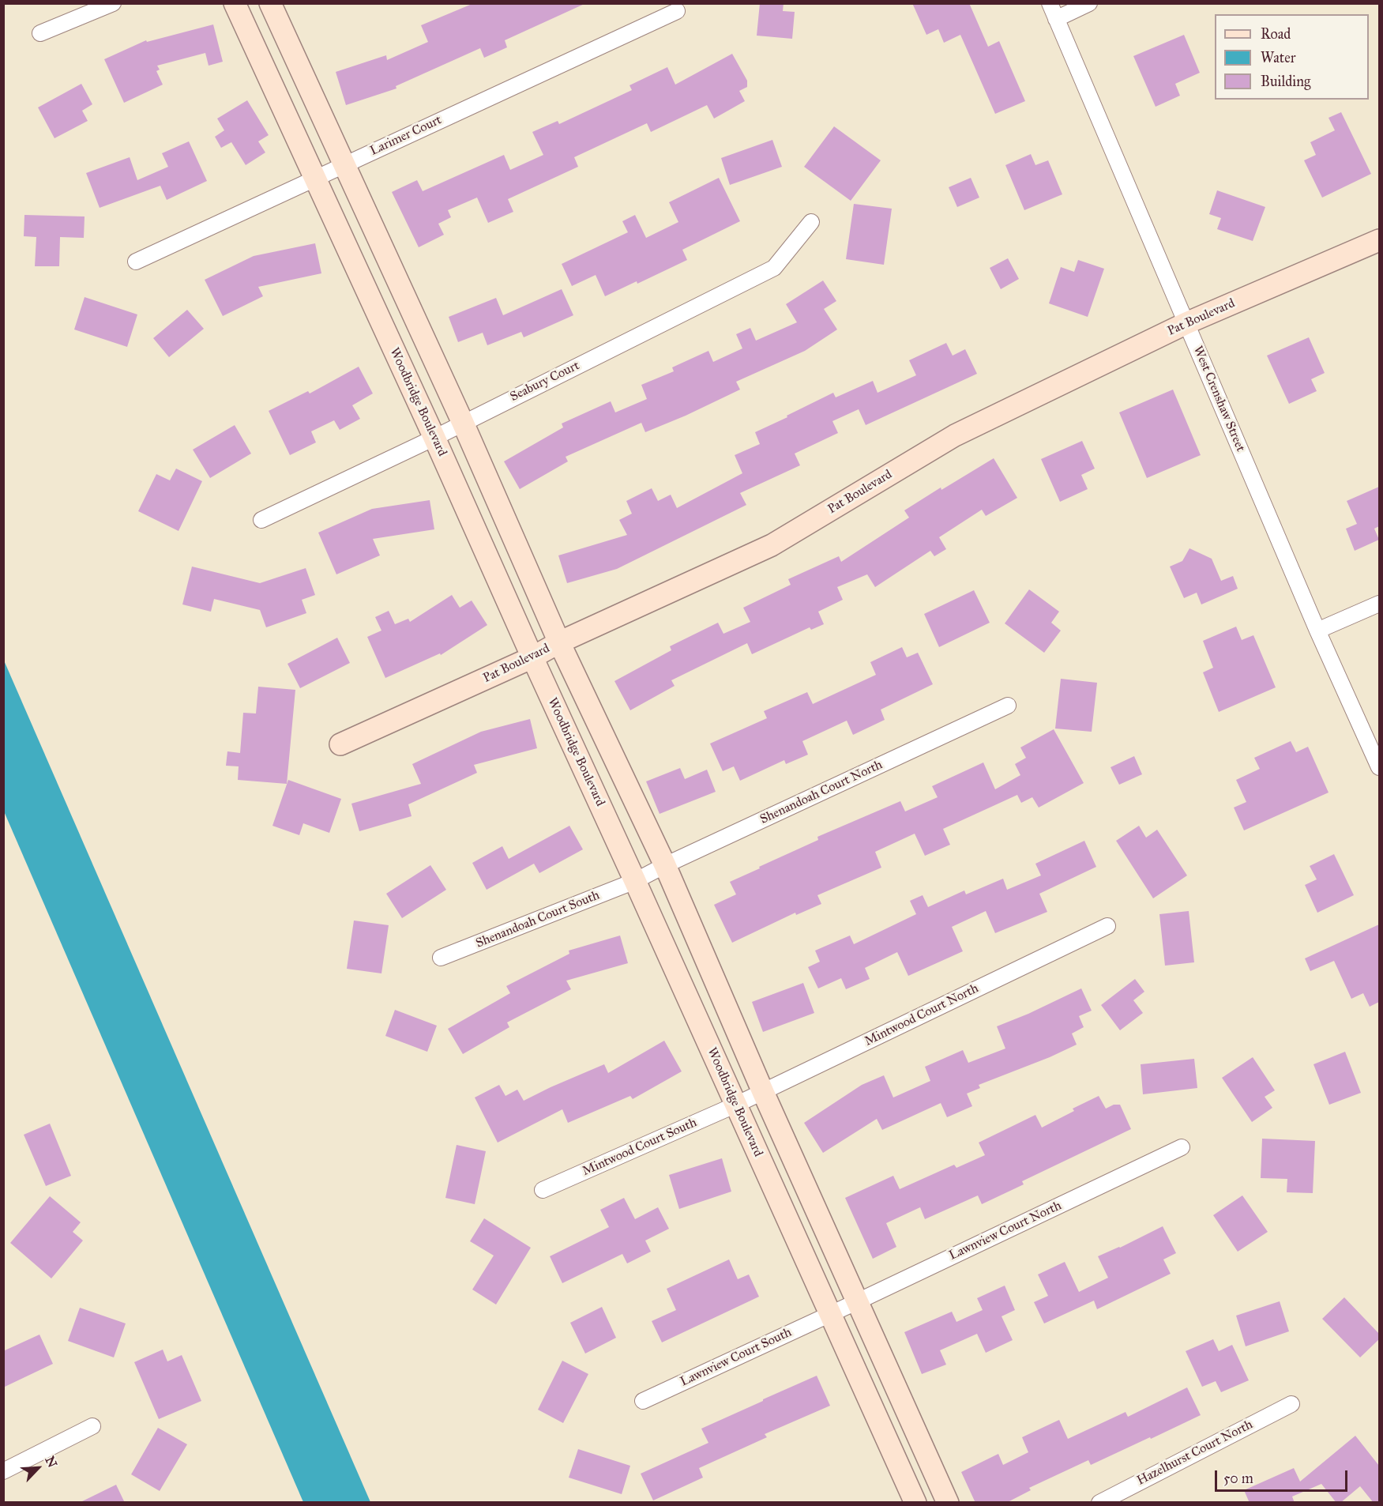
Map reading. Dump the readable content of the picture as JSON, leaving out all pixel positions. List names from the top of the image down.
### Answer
{
  "streets": {
    "street": [
      "Larimer Court",
      "Pat Boulevard",
      "Seabury Court",
      "West Crenshaw Street",
      "Woodbridge Boulevard",
      "Shenandoah Court North",
      "Shenandoah Court South",
      "Mintwood Court North",
      "Mintwood Court South",
      "Lawnview Court North",
      "Lawnview Court South",
      "Hazelhurst Court North"
    ]
  },
  "crossings": [
    ["Larimer Court", "Woodbridge Boulevard"],
    ["Pat Boulevard", "West Crenshaw Street"],
    ["Pat Boulevard", "Woodbridge Boulevard"],
    ["Seabury Court", "Woodbridge Boulevard"],
    ["Woodbridge Boulevard", "Shenandoah Court North"],
    ["Woodbridge Boulevard", "Shenandoah Court South"],
    ["Woodbridge Boulevard", "Mintwood Court North"],
    ["Woodbridge Boulevard", "Mintwood Court South"],
    ["Woodbridge Boulevard", "Lawnview Court North"],
    ["Woodbridge Boulevard", "Lawnview Court South"],
    ["Shenandoah Court North", "Shenandoah Court South"],
    ["Mintwood Court North", "Mintwood Court South"],
    ["Lawnview Court North", "Lawnview Court South"]
  ],
  "legend": ["Road", "Water", "Building"],
  "scale_bar": "50 m",
  "north": "top right"
}
